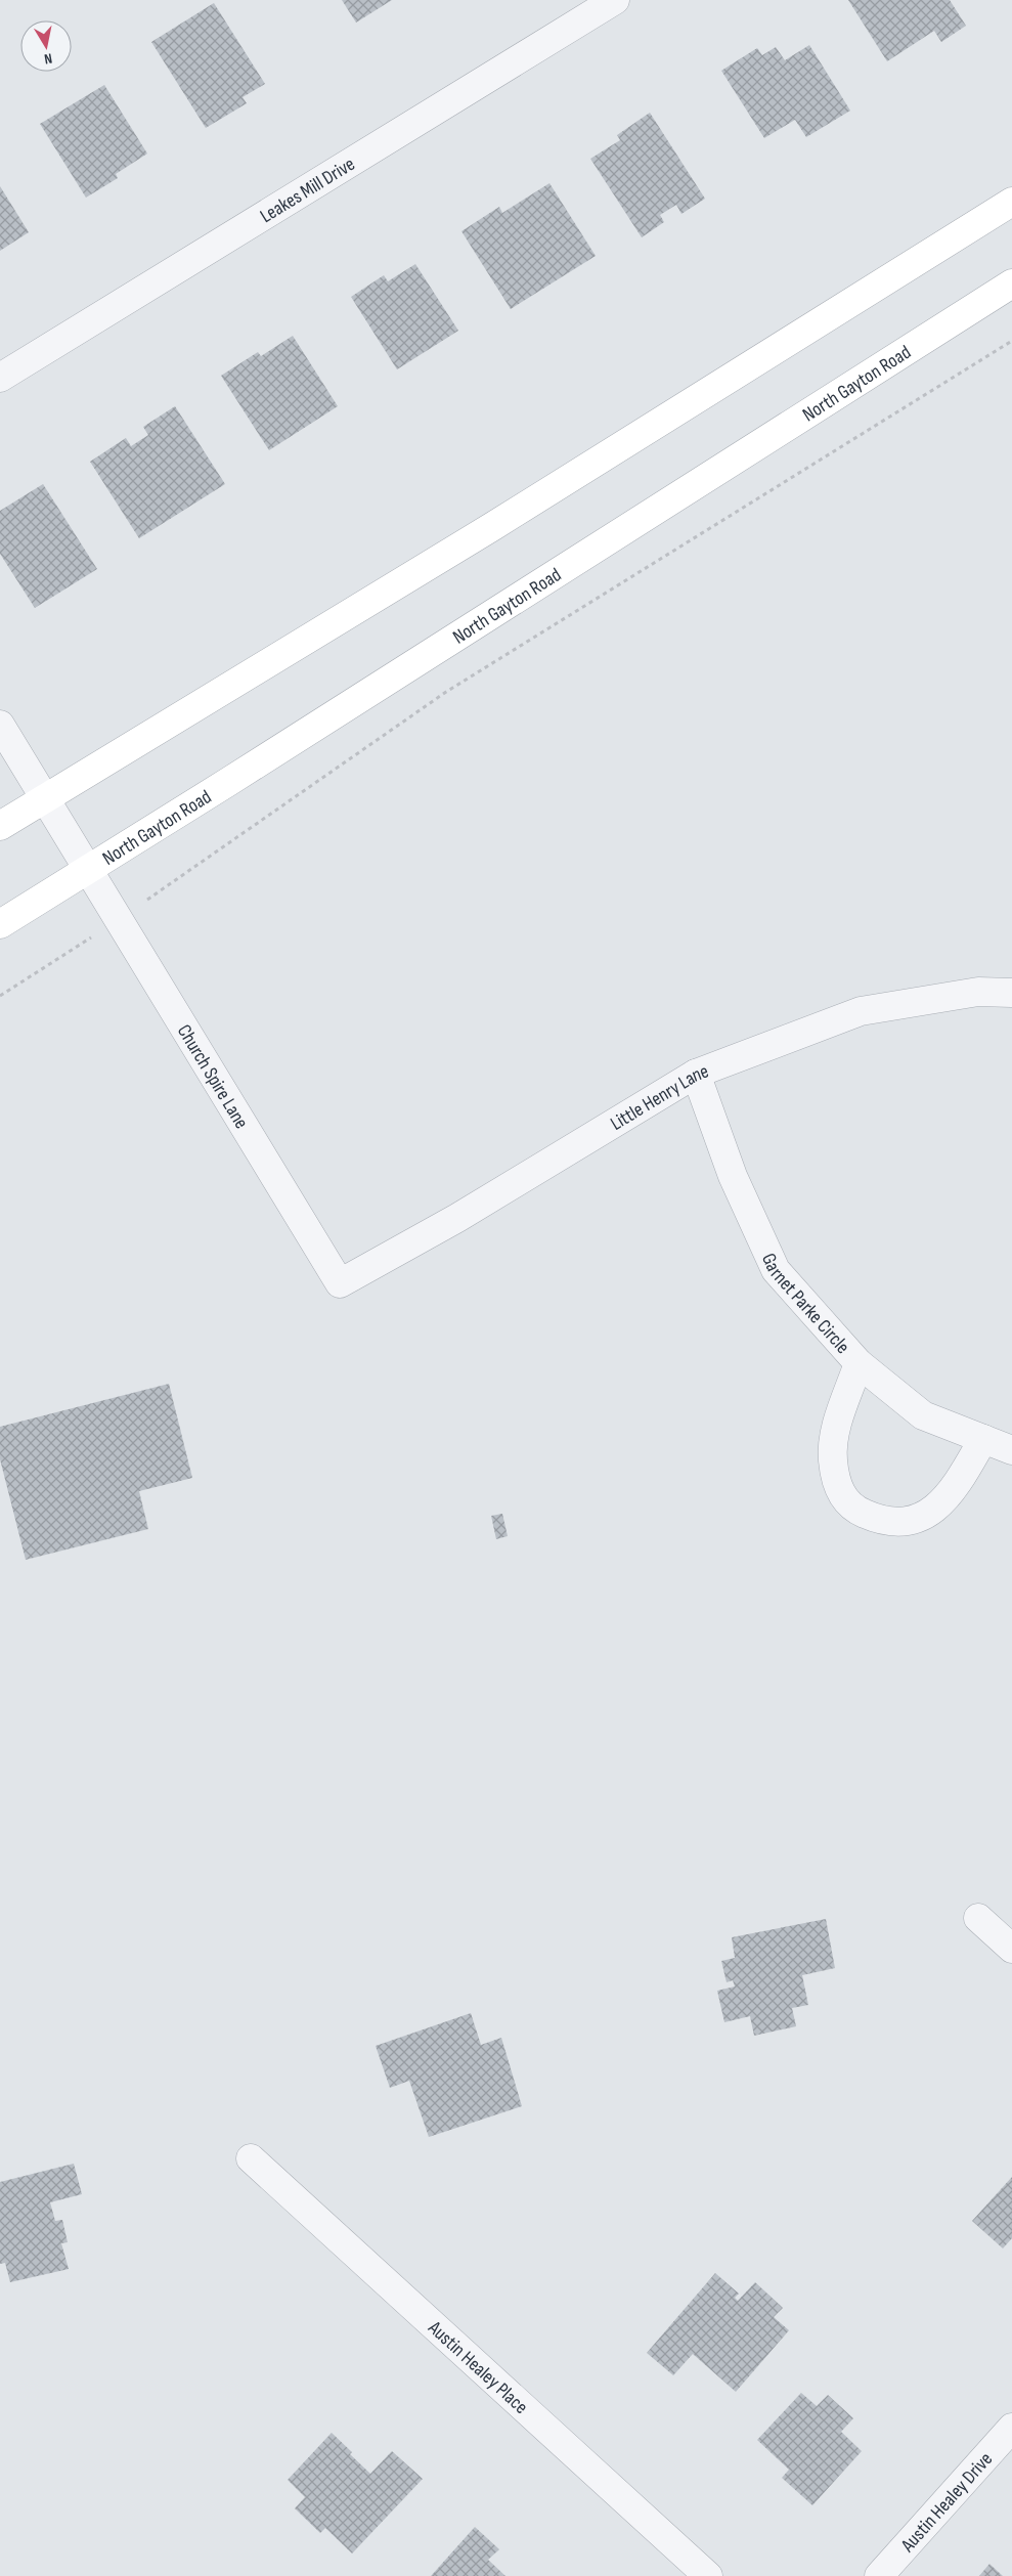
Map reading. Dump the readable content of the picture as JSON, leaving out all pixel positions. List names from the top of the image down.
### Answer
{
  "streets": {
    "main road": ["North Gayton Road"],
    "street": [
      "Leakes Mill Drive",
      "Church Spire Lane",
      "Little Henry Lane",
      "Garnet Parke Circle",
      "Austin Healey Place",
      "Austin Healey Drive"
    ]
  },
  "crossings": [
    ["North Gayton Road", "Church Spire Lane"],
    ["Church Spire Lane", "Little Henry Lane"],
    ["Little Henry Lane", "Garnet Parke Circle"]
  ],
  "north": "bottom"
}
